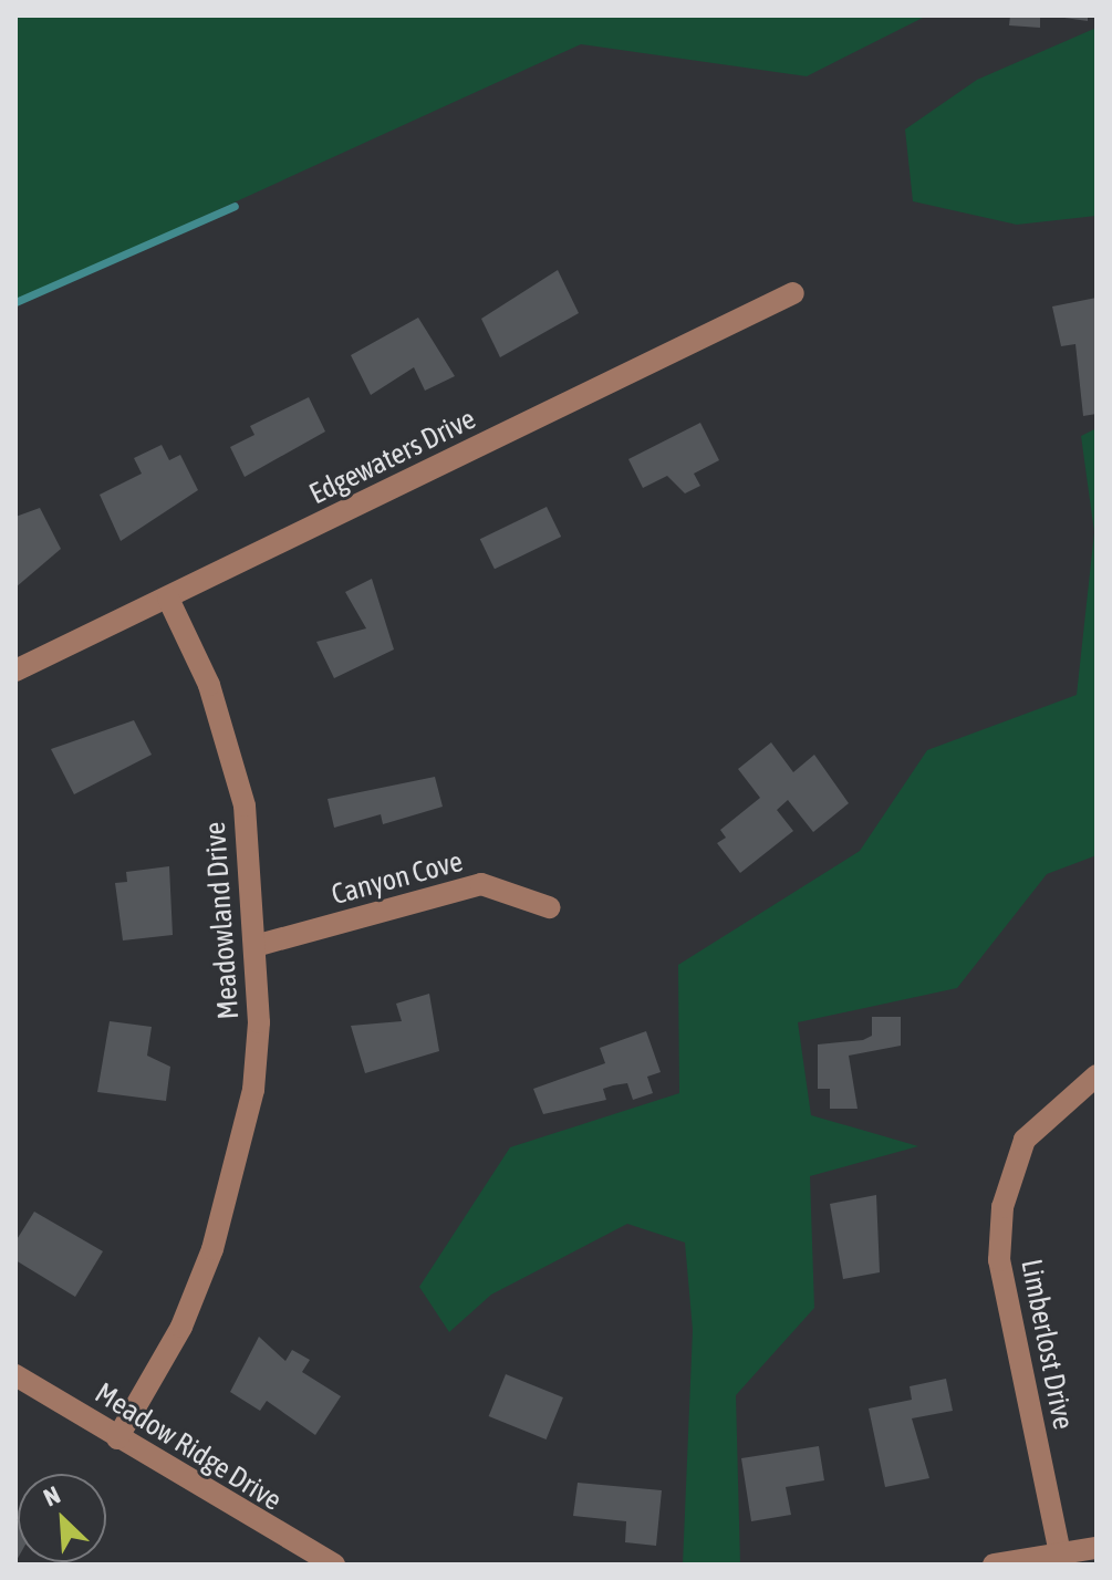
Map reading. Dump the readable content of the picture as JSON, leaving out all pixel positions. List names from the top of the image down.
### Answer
{
  "streets": {
    "street": [
      "Edgewaters Drive",
      "Canyon Cove",
      "Meadowland Drive",
      "Limberlost Drive",
      "Meadow Ridge Drive"
    ]
  },
  "crossings": [
    ["Edgewaters Drive", "Meadowland Drive"],
    ["Canyon Cove", "Meadowland Drive"],
    ["Meadowland Drive", "Meadow Ridge Drive"]
  ],
  "north": "top left"
}
